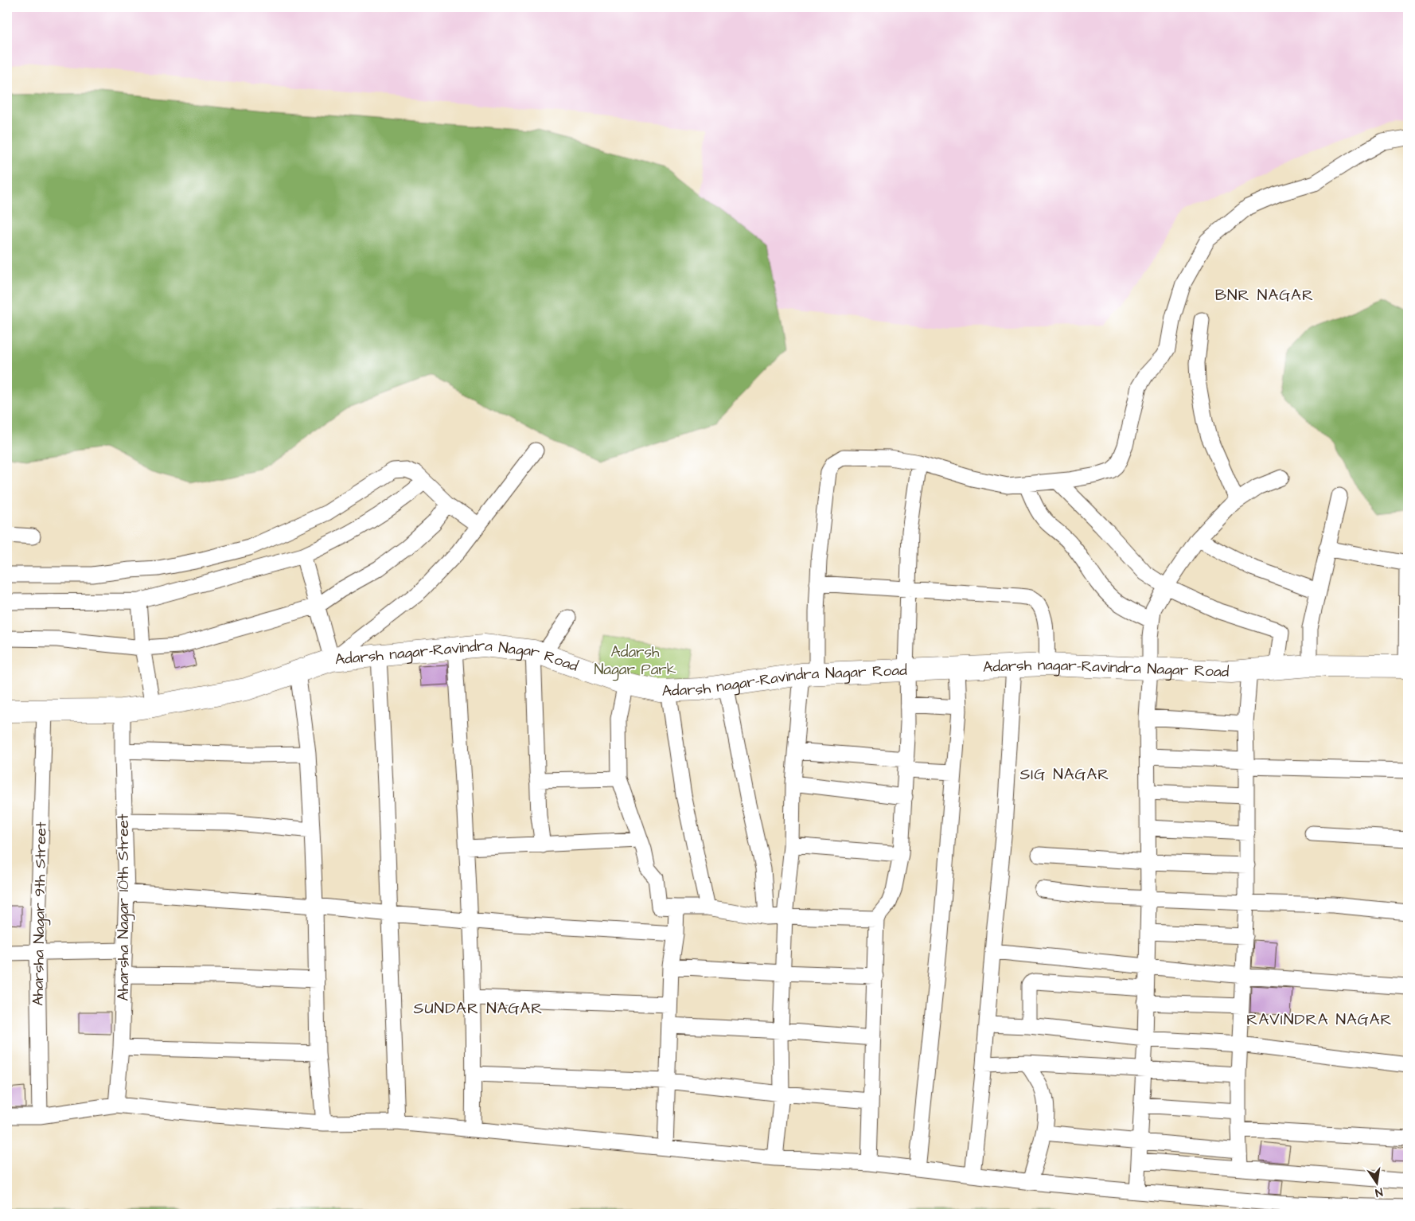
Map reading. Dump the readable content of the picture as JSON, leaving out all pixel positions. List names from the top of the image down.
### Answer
{
  "streets": {
    "street": ["Adarsh nagar-Ravindra Nagar Road", "Aharsha Nagar 10th Street", "Aharsha Nagar 9th Street"]
  },
  "crossings": [
    ["Adarsh nagar-Ravindra Nagar Road", "Aharsha Nagar 10th Street"],
    ["Adarsh nagar-Ravindra Nagar Road", "Aharsha Nagar 9th Street"]
  ],
  "districts": [
    "BNR NAGAR",
    "SIG NAGAR",
    "SUNDAR NAGAR",
    "RAVINDRA NAGAR"
  ],
  "parks": ["Adarsh Nagar Park"],
  "north": "bottom"
}
